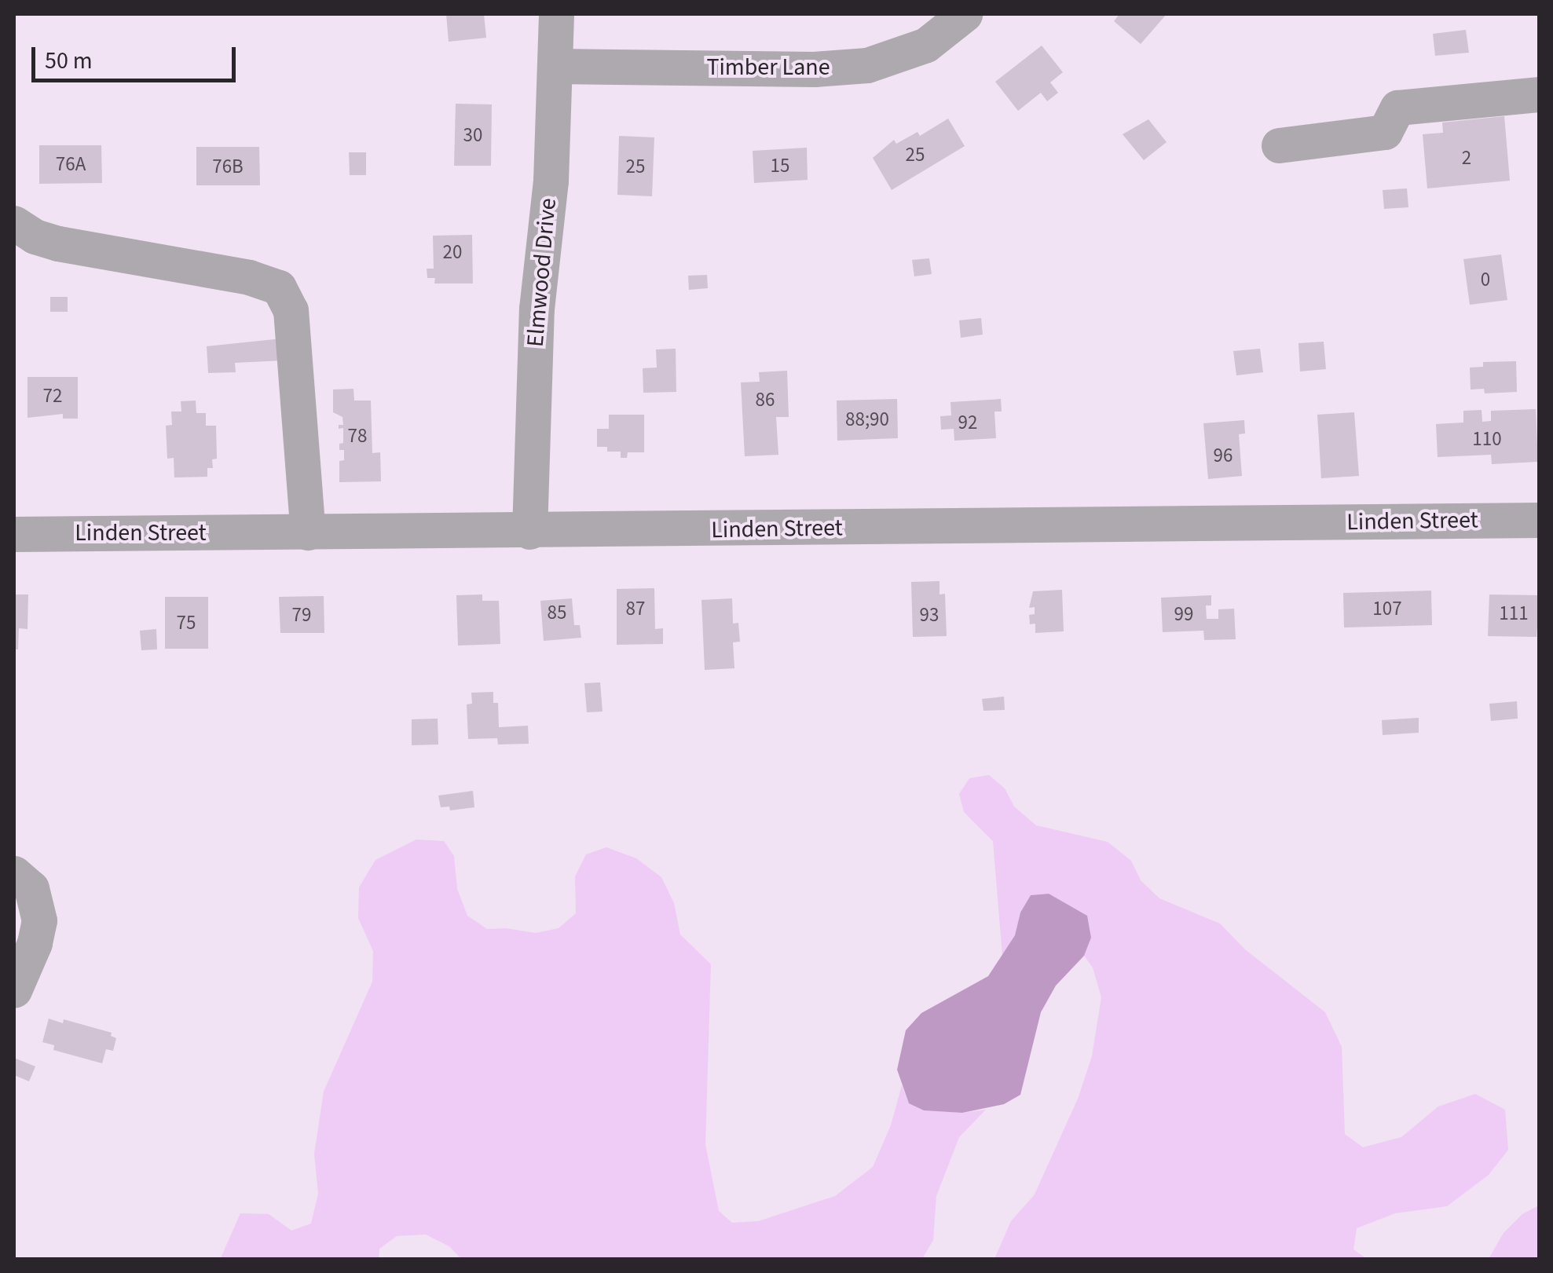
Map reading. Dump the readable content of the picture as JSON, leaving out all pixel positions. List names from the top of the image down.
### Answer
{
  "streets": {
    "street": ["Timber Lane", "Elmwood Drive", "Linden Street"]
  },
  "crossings": [
    ["Timber Lane", "Elmwood Drive"],
    ["Elmwood Drive", "Linden Street"]
  ],
  "house_numbers": [
    "30",
    "25",
    "2",
    "76A",
    "15",
    "76B",
    "25",
    "20",
    "0",
    "72",
    "86",
    "88;90",
    "92",
    "78",
    "110",
    "96",
    "87",
    "107",
    "85",
    "111",
    "99",
    "79",
    "93",
    "75"
  ],
  "scale_bar": "50 m"
}
